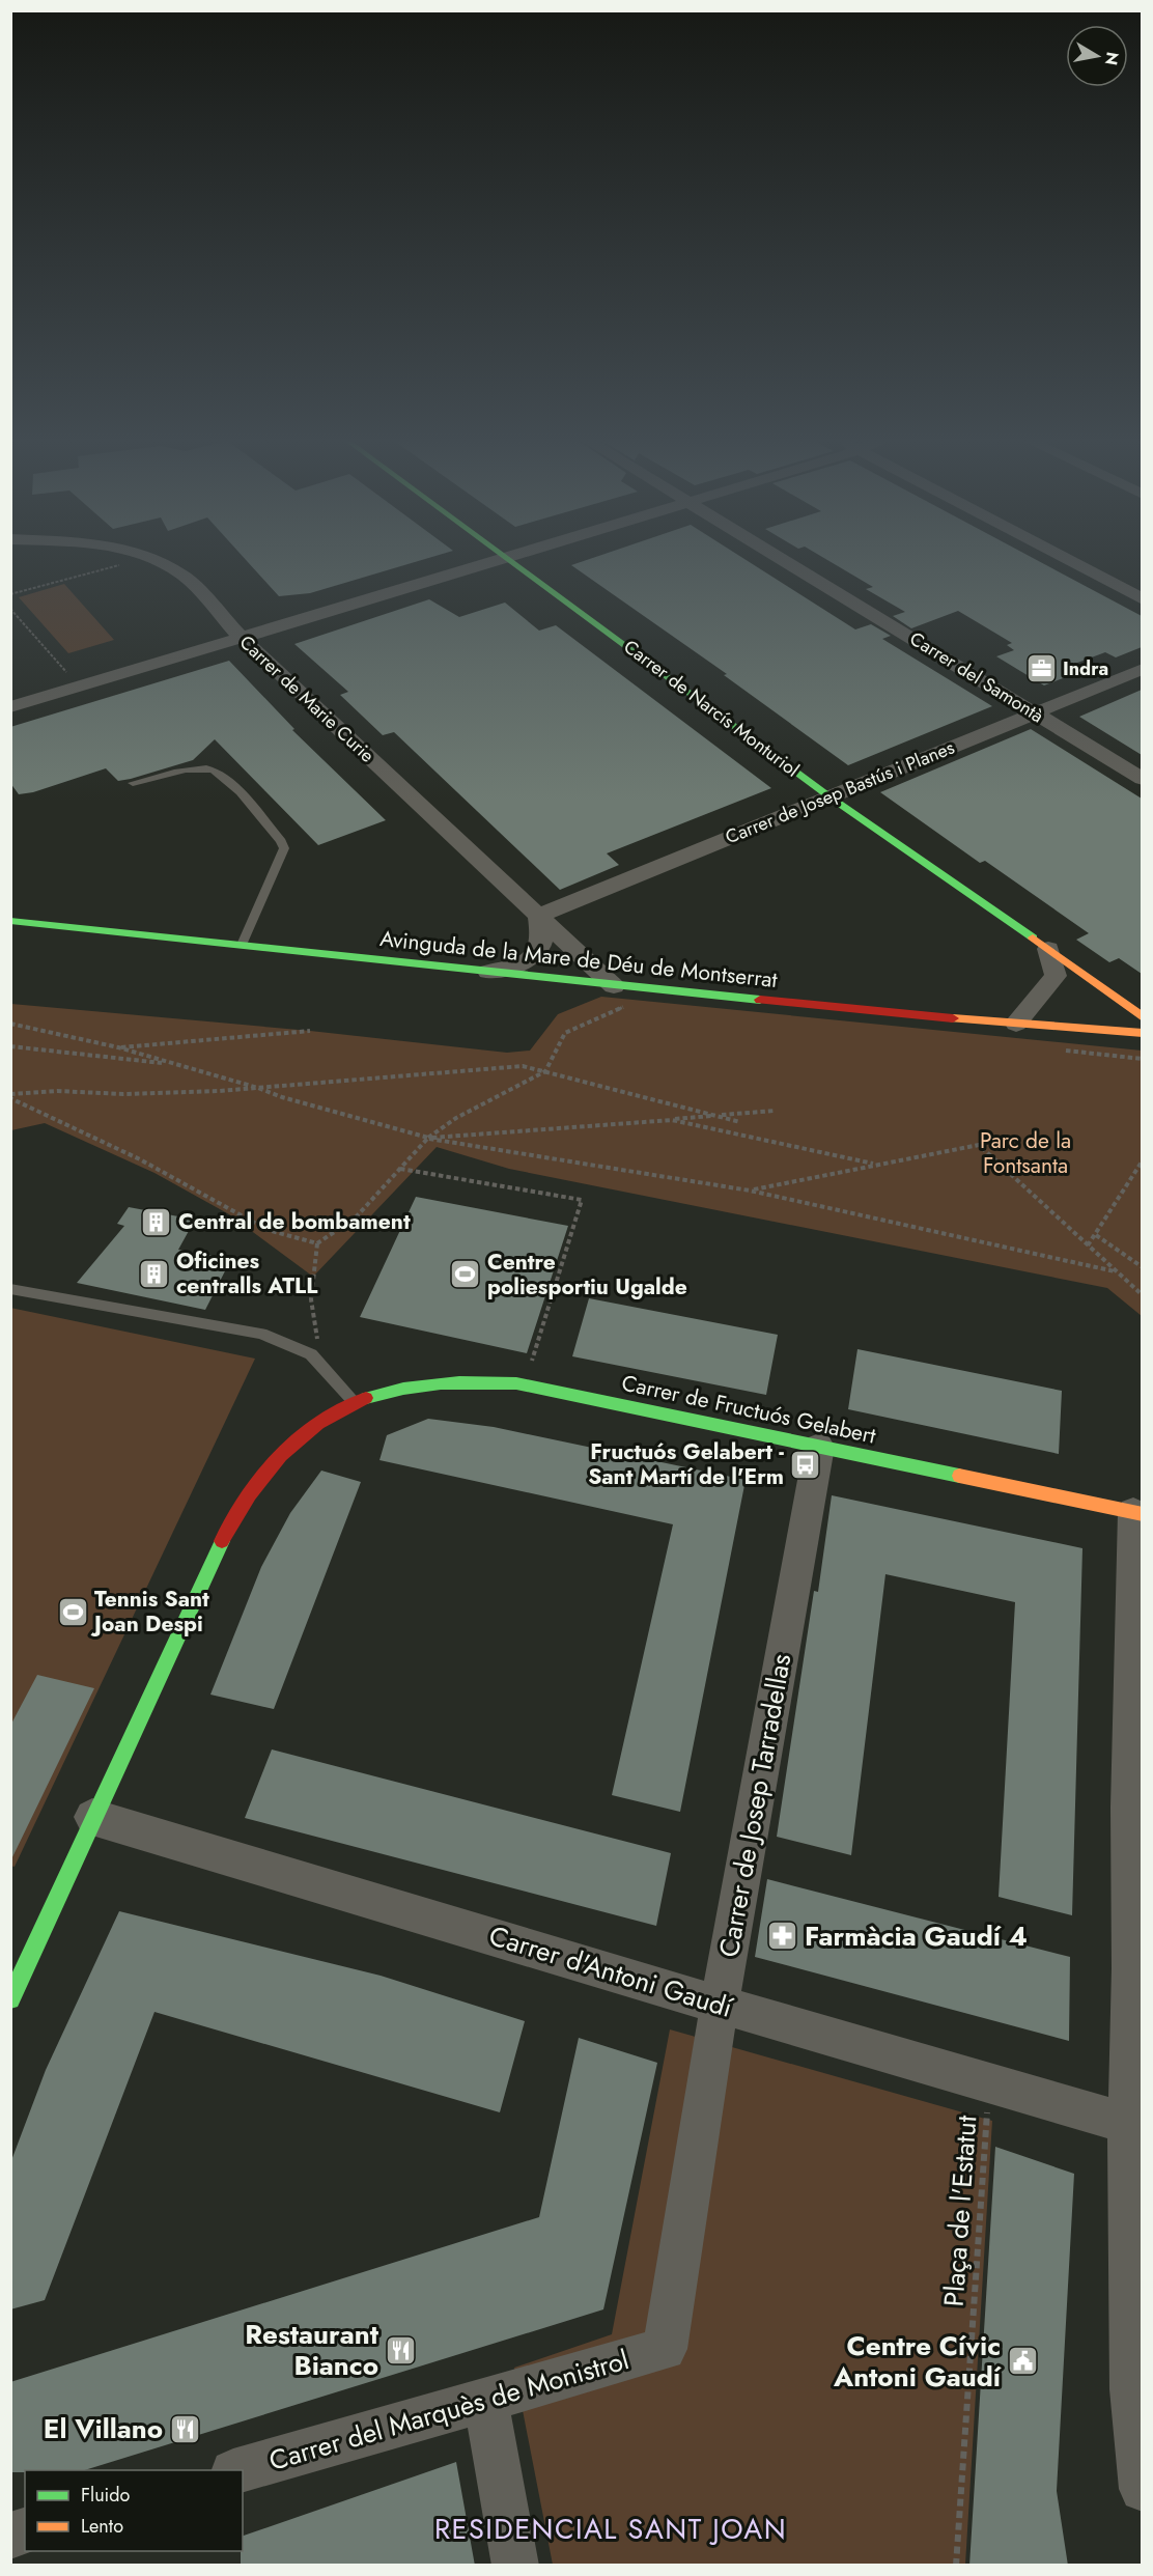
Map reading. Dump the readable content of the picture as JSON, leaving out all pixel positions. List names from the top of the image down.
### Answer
{
  "streets": {
    "street": [
      "Carrer del Samontà",
      "Carrer de Marie Curie",
      "Carrer de Narcís Monturiol",
      "Carrer de Josep Bastús i Planes",
      "Avinguda de la Mare de Déu de Montserrat",
      "Carrer de Fructuós Gelabert",
      "Carrer de Josep Tarradellas",
      "Carrer d'Antoni Gaudí",
      "Carrer del Marquès de Monistrol"
    ],
    "path": ["Plaça de l'Estatut"]
  },
  "crossings": [
    ["Carrer del Samontà", "Carrer de Josep Bastús i Planes"],
    ["Carrer de Marie Curie", "Carrer de Josep Bastús i Planes"],
    ["Carrer de Marie Curie", "Avinguda de la Mare de Déu de Montserrat"],
    ["Carrer de Narcís Monturiol", "Carrer de Josep Bastús i Planes"],
    ["Carrer de Fructuós Gelabert", "Carrer de Josep Tarradellas"],
    ["Carrer de Fructuós Gelabert", "Carrer d'Antoni Gaudí"],
    ["Carrer de Josep Tarradellas", "Carrer d'Antoni Gaudí"],
    ["Carrer de Josep Tarradellas", "Carrer del Marquès de Monistrol"],
    ["Carrer d'Antoni Gaudí", "Plaça de l'Estatut"]
  ],
  "districts": ["RESIDENCIAL SANT JOAN"],
  "parks": ["Parc de la Fontsanta"],
  "places": {
    "office": ["Indra"],
    "building": ["Central de bombament", "Oficines centralls ATLL"],
    "sports": ["Centre poliesportiu Ugalde", "Tennis Sant Joan Despi"],
    "bus stop": ["Fructuós Gelabert - Sant Martí de l'Erm"],
    "pharmacy": ["Farmàcia Gaudí 4"],
    "restaurant": ["Restaurant Bianco", "El Villano"],
    "public building": ["Centre Cívic Antoni Gaudí"]
  },
  "legend": ["Fluido", "Lento"],
  "north": "right"
}
